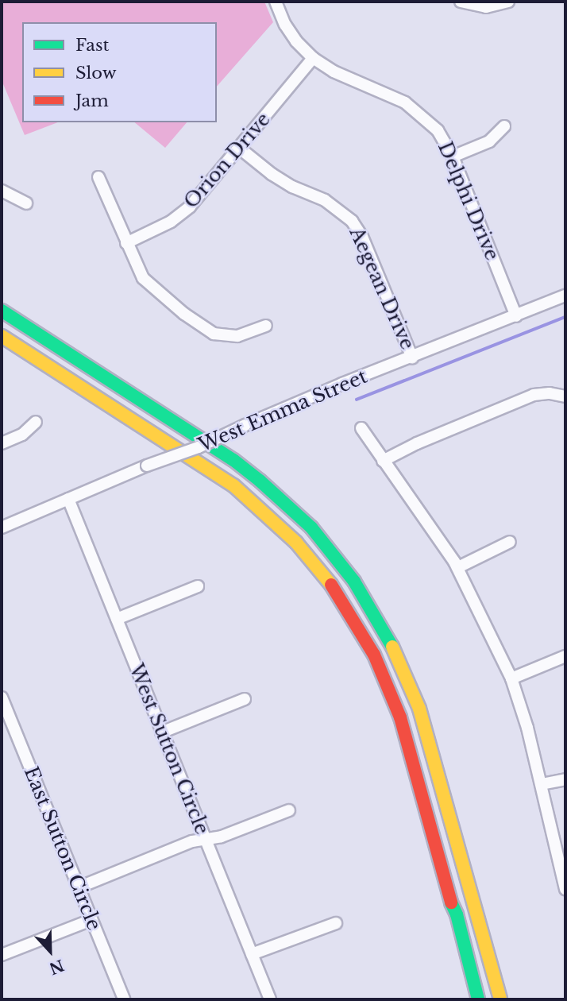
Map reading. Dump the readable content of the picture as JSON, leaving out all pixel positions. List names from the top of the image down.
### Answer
{
  "streets": {
    "street": [
      "Orion Drive",
      "Delphi Drive",
      "Aegean Drive",
      "West Emma Street",
      "West Sutton Circle",
      "East Sutton Circle"
    ]
  },
  "crossings": [
    ["Orion Drive", "Delphi Drive"],
    ["Orion Drive", "Aegean Drive"],
    ["Delphi Drive", "West Emma Street"],
    ["Aegean Drive", "West Emma Street"],
    ["West Emma Street", "West Sutton Circle"]
  ],
  "legend": ["Fast", "Slow", "Jam"],
  "north": "bottom"
}
